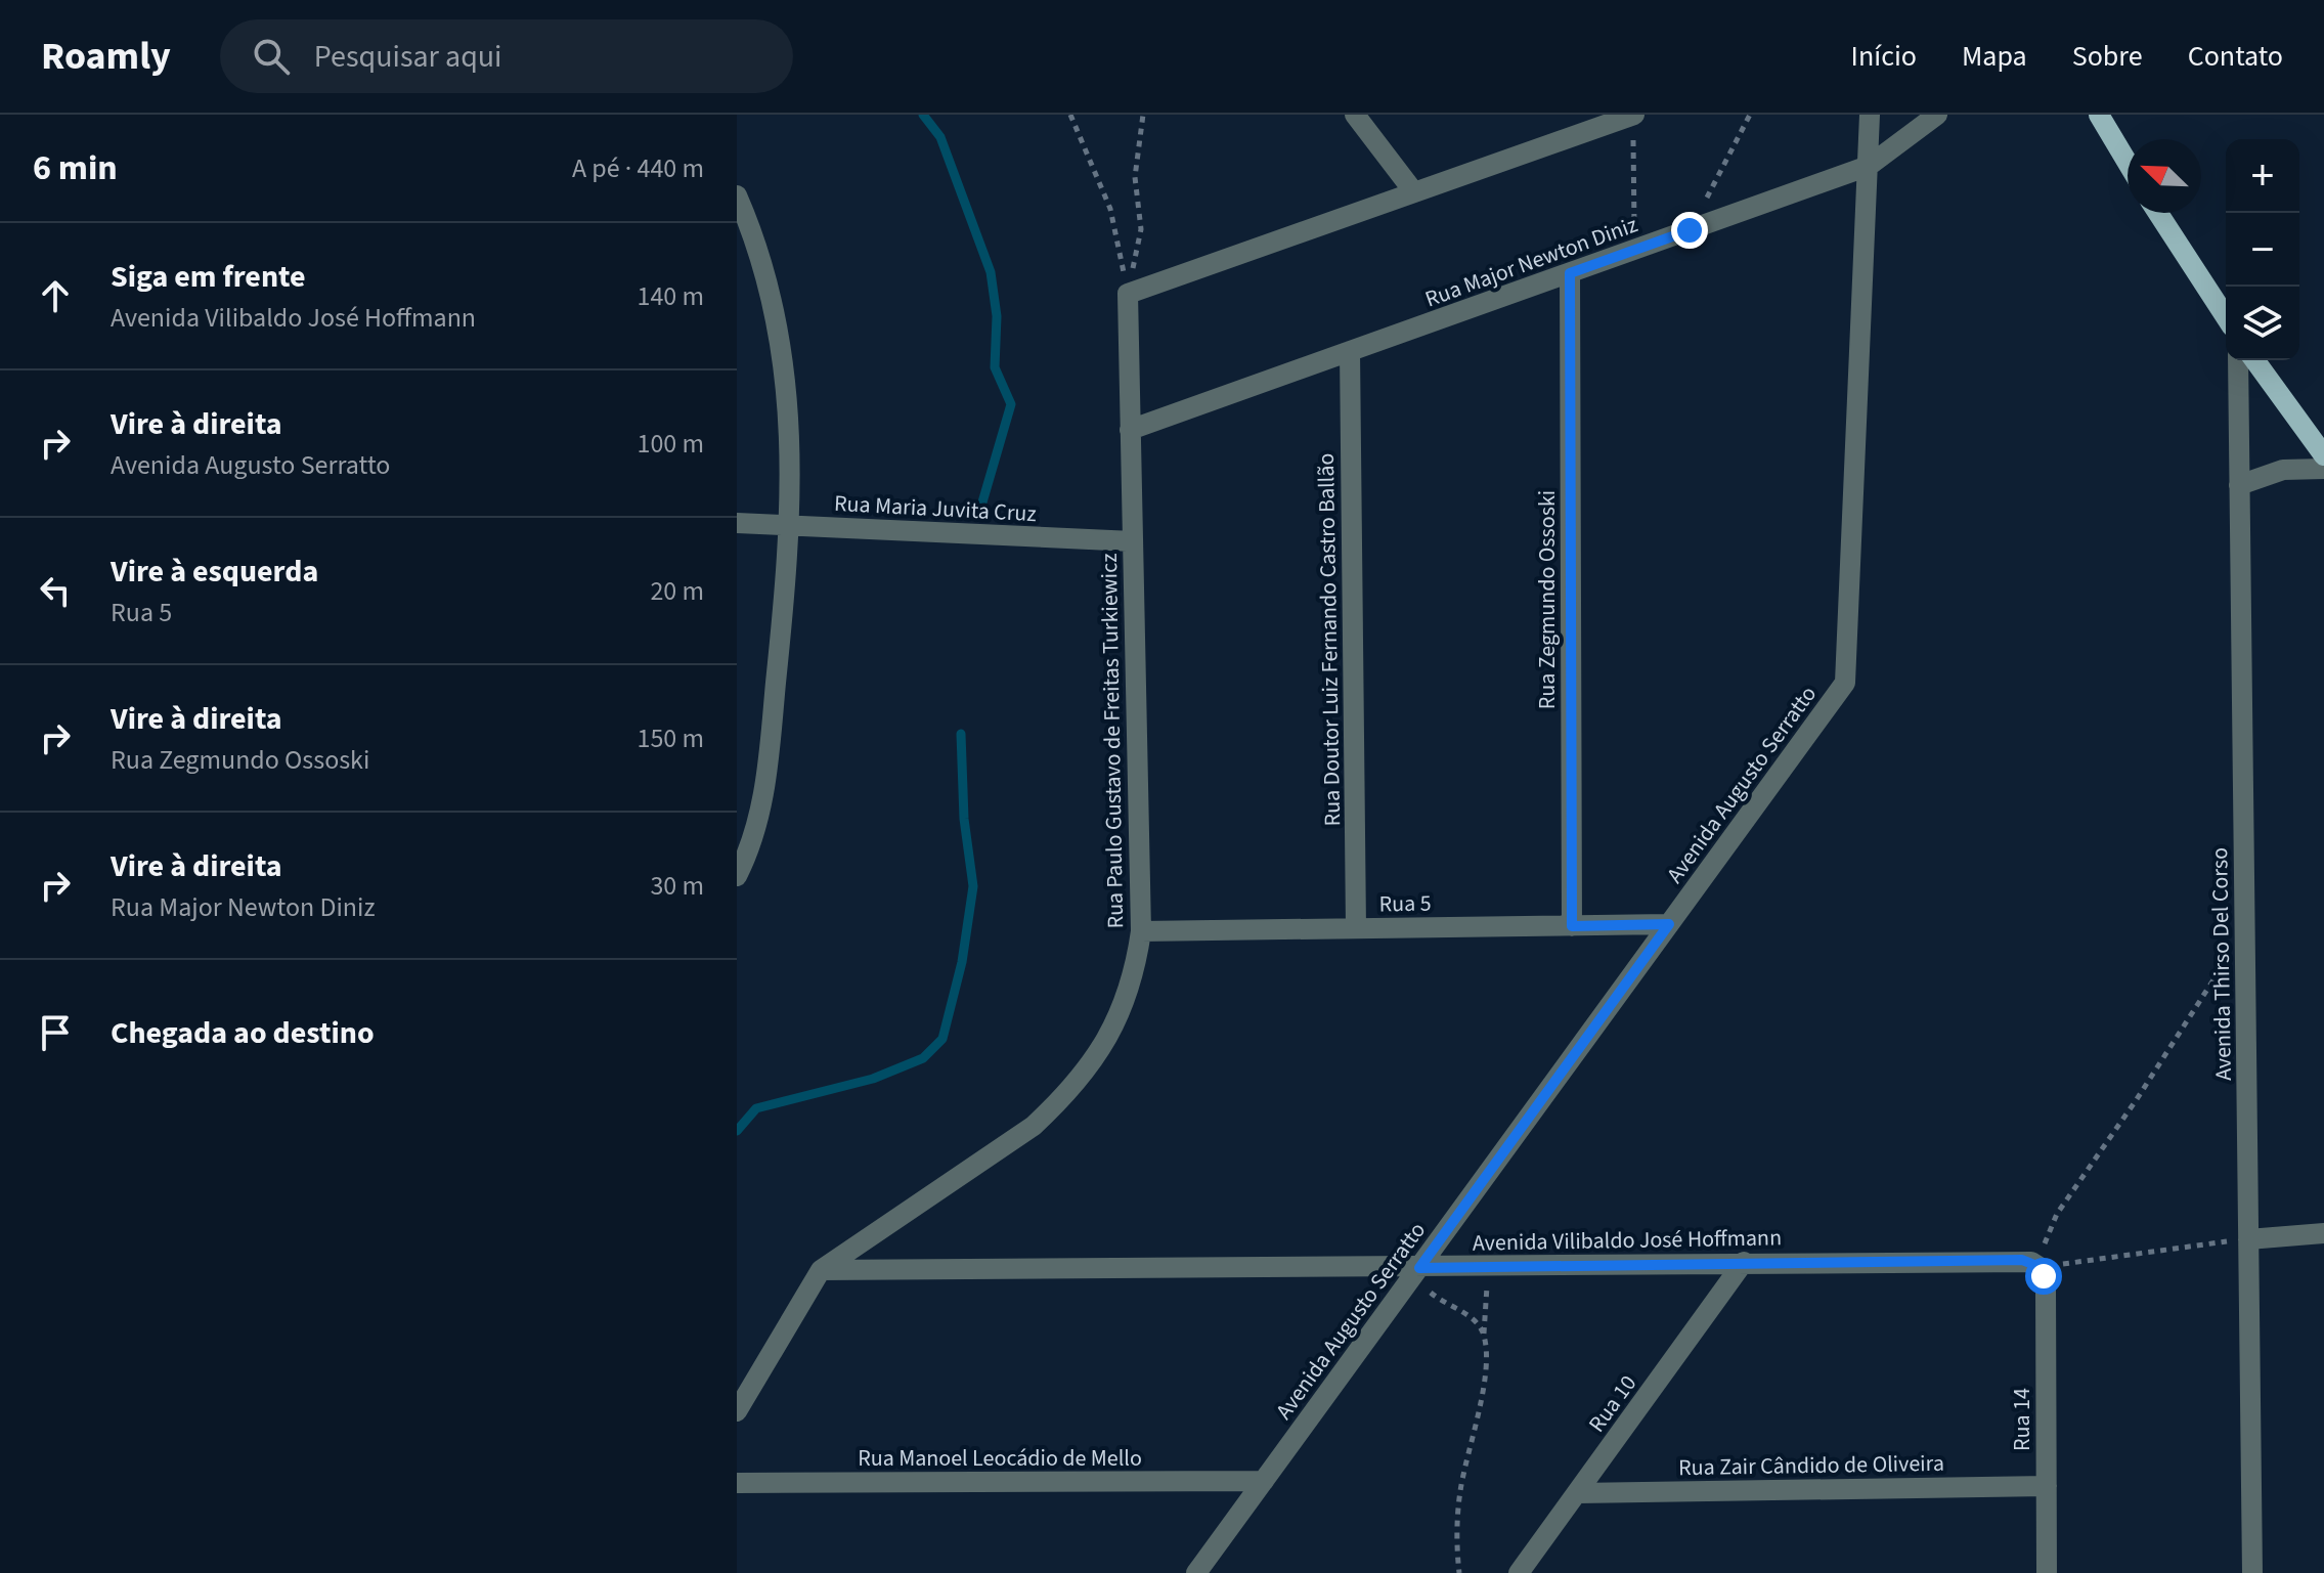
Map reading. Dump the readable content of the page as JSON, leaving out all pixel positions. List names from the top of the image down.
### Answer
{
  "streets": {
    "street": [
      "Rua Major Newton Diniz",
      "Rua Maria Juvita Cruz",
      "Rua Zegmundo Ossoski",
      "Rua Doutor Luiz Fernando Castro Ballão",
      "Rua Paulo Gustavo de Freitas Turkiewicz",
      "Avenida Augusto Serratto",
      "Rua 5",
      "Avenida Thirso Del Corso",
      "Avenida Vilibaldo José Hoffmann",
      "Rua 10",
      "Rua 14",
      "Rua Manoel Leocádio de Mello",
      "Rua Zair Cândido de Oliveira"
    ]
  },
  "crossings": [
    ["Rua Major Newton Diniz", "Rua Zegmundo Ossoski"],
    ["Rua Major Newton Diniz", "Rua Doutor Luiz Fernando Castro Ballão"],
    ["Rua Major Newton Diniz", "Rua Paulo Gustavo de Freitas Turkiewicz"],
    ["Rua Major Newton Diniz", "Avenida Augusto Serratto"],
    ["Rua Maria Juvita Cruz", "Rua Paulo Gustavo de Freitas Turkiewicz"],
    ["Rua Zegmundo Ossoski", "Rua 5"],
    ["Rua Doutor Luiz Fernando Castro Ballão", "Rua 5"],
    ["Rua Paulo Gustavo de Freitas Turkiewicz", "Rua 5"],
    ["Rua Paulo Gustavo de Freitas Turkiewicz", "Avenida Vilibaldo José Hoffmann"],
    ["Avenida Augusto Serratto", "Rua 5"],
    ["Avenida Augusto Serratto", "Avenida Vilibaldo José Hoffmann"],
    ["Avenida Augusto Serratto", "Rua Manoel Leocádio de Mello"],
    ["Avenida Vilibaldo José Hoffmann", "Rua 10"],
    ["Avenida Vilibaldo José Hoffmann", "Rua 14"],
    ["Rua 10", "Rua Zair Cândido de Oliveira"],
    ["Rua 14", "Rua Zair Cândido de Oliveira"]
  ],
  "north": "top left",
  "page": {
    "header": "Roamly",
    "search": "Pesquisar aqui",
    "nav": [
      "Início",
      "Mapa",
      "Sobre",
      "Contato"
    ],
    "heading": ["6 min", "A pé · 440 m"],
    "map_buttons": ["+", "−"],
    "list": [
      ["Siga em frente", "Avenida Vilibaldo José Hoffmann", "140 m"],
      ["Vire à direita", "Avenida Augusto Serratto", "100 m"],
      ["Vire à esquerda", "Rua 5", "20 m"],
      ["Vire à direita", "Rua Zegmundo Ossoski", "150 m"],
      ["Vire à direita", "Rua Major Newton Diniz", "30 m"],
      "Chegada ao destino"
    ]
  }
}
